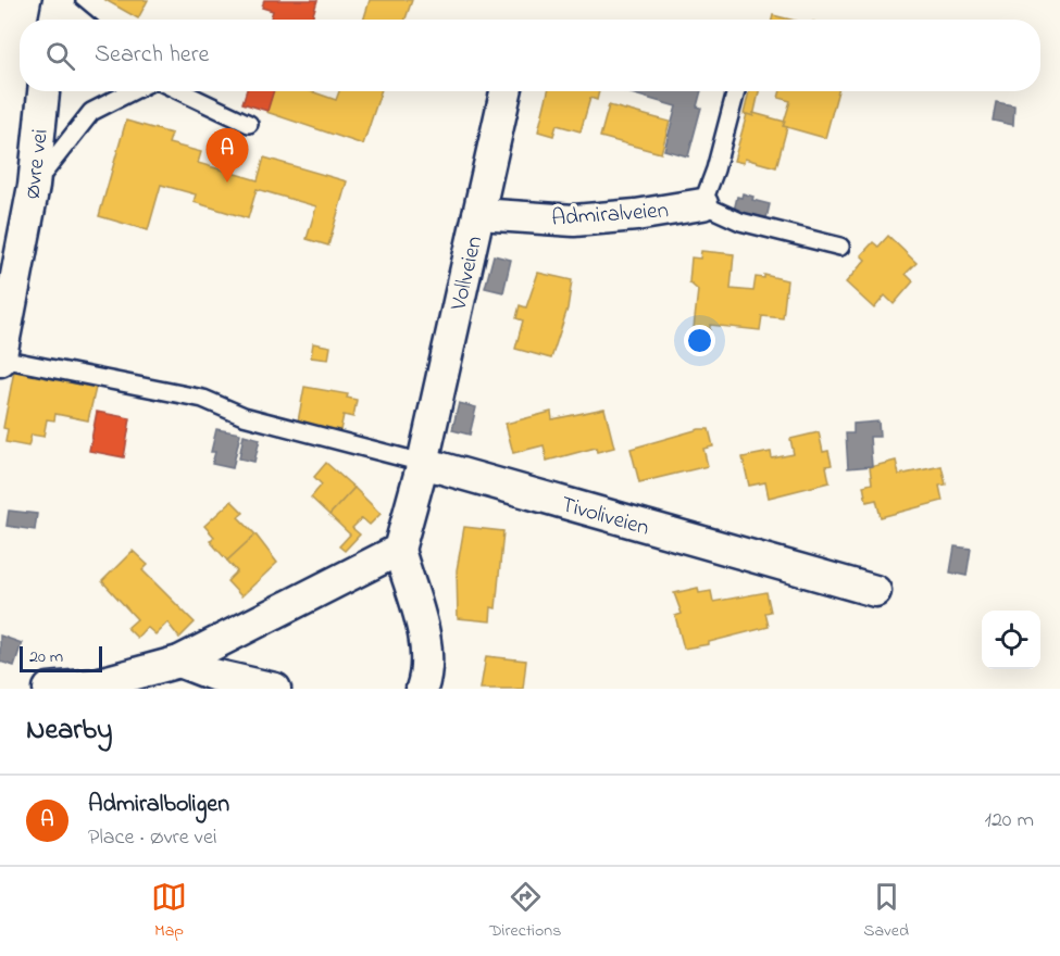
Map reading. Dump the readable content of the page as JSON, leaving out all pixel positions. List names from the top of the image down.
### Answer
{
  "streets": {
    "street": [
      "Øvre vei",
      "Admiralveien",
      "Vollveien",
      "Tivoliveien"
    ]
  },
  "crossings": [
    ["Admiralveien", "Vollveien"],
    ["Vollveien", "Tivoliveien"]
  ],
  "scale_bar": "20 m",
  "page": {
    "search": "Search here",
    "pins": "A",
    "scale": "20 m",
    "heading": "Nearby",
    "list": [
      {
        "mark": "A",
        "name": "Admiralboligen",
        "note": "Place · Øvre vei",
        "value": "120 m"
      }
    ],
    "nav": ["Map", "Directions", "Saved"]
  }
}
